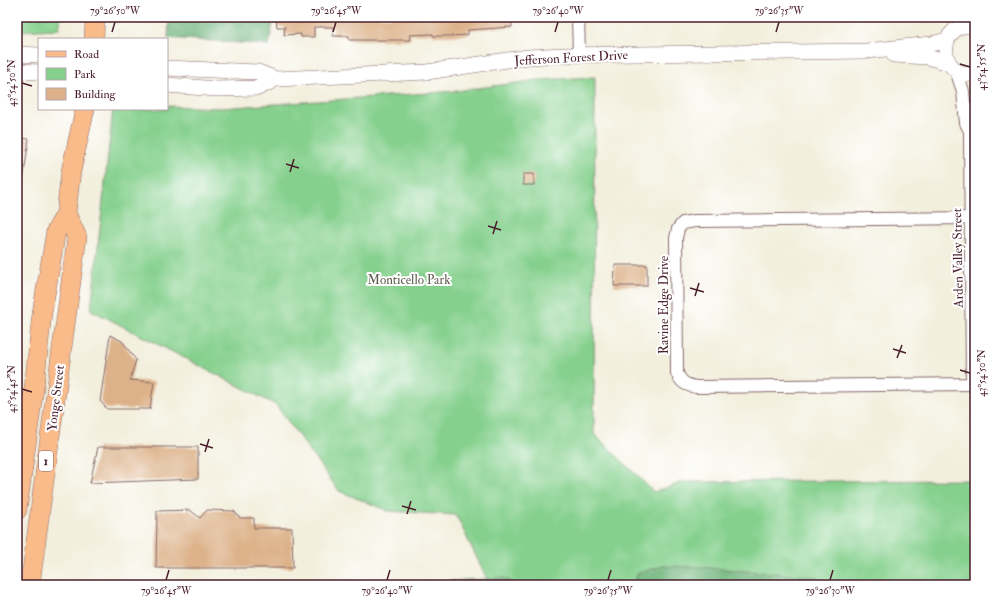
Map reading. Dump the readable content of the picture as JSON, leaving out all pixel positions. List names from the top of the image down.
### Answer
{
  "streets": {
    "main road": ["Yonge Street", "1"],
    "street": ["Jefferson Forest Drive", "Arden Valley Street", "Ravine Edge Drive"]
  },
  "crossings": [
    ["Jefferson Forest Drive", "Arden Valley Street"],
    ["Arden Valley Street", "Ravine Edge Drive"]
  ],
  "parks": ["Monticello Park"],
  "legend": ["Road", "Park", "Building"],
  "coordinates": [
    "79°26'50\"W",
    "79°26'45\"W",
    "79°26'40\"W",
    "79°26'35\"W",
    "43°54'55\"N",
    "43°54'50\"N",
    "43°54'45\"N",
    "79°26'30\"W"
  ]
}
